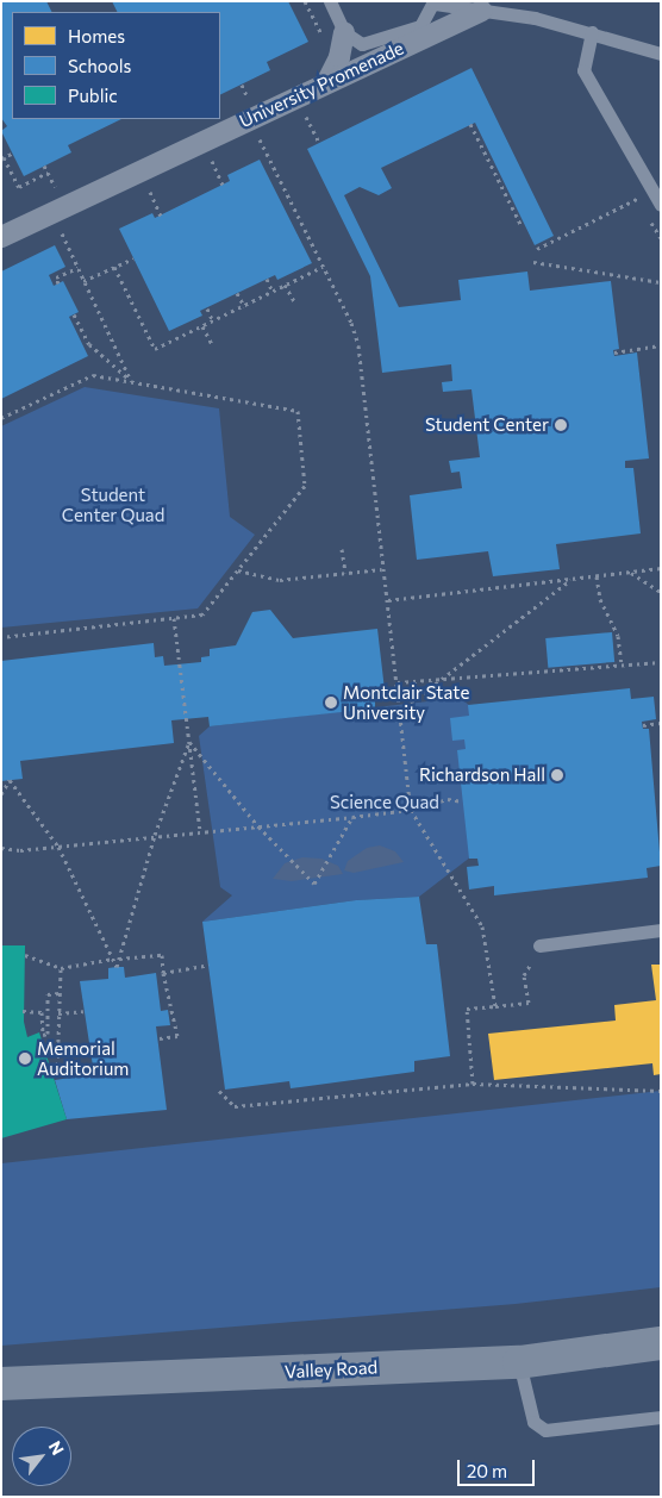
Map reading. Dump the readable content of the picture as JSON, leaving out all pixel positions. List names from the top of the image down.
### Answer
{
  "streets": {
    "main road": ["Valley Road"],
    "street": ["University Promenade"]
  },
  "parks": ["Student Center Quad", "Science Quad"],
  "places": [
    "Student Center",
    "Montclair State University",
    "Richardson Hall",
    "Memorial Auditorium"
  ],
  "legend": ["Homes", "Schools", "Public"],
  "scale_bar": "20 m",
  "north": "top right"
}
